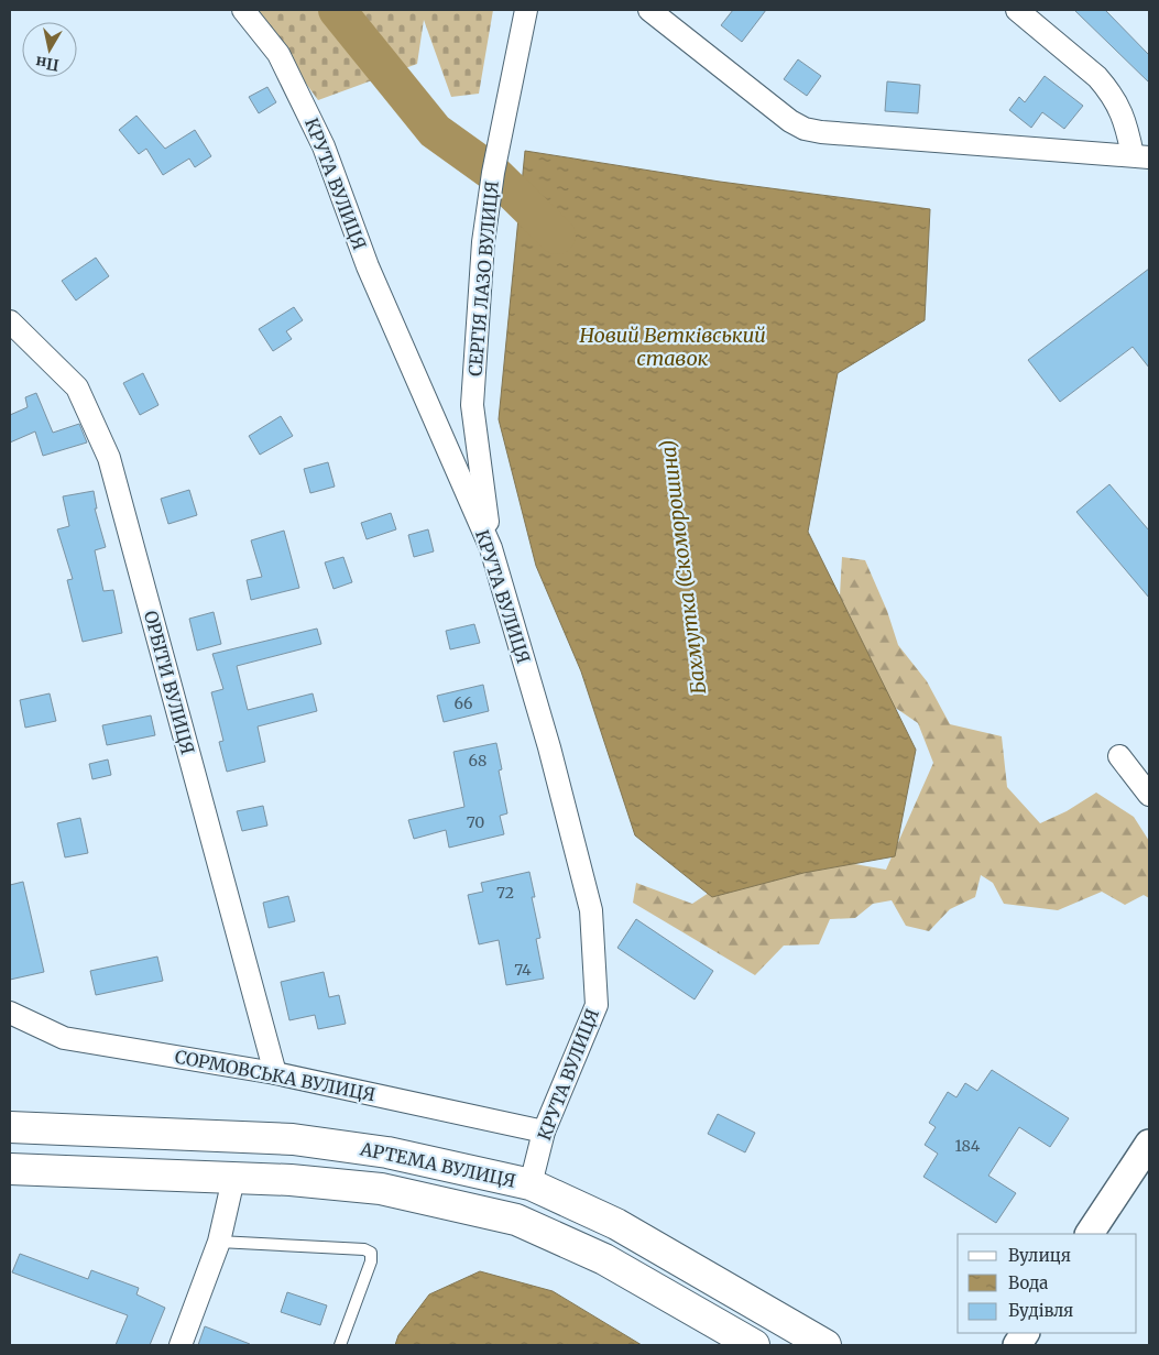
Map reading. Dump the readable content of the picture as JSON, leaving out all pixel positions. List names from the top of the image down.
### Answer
{
  "streets": {
    "main road": ["АРТЕМА ВУЛИЦЯ"],
    "street": [
      "КРУТА ВУЛИЦЯ",
      "СЕРГІЯ ЛАЗО ВУЛИЦЯ",
      "ОРБІТИ ВУЛИЦЯ",
      "СОРМОВСЬКА ВУЛИЦЯ"
    ]
  },
  "crossings": [
    ["КРУТА ВУЛИЦЯ", "СЕРГІЯ ЛАЗО ВУЛИЦЯ"],
    ["КРУТА ВУЛИЦЯ", "СОРМОВСЬКА ВУЛИЦЯ"],
    ["КРУТА ВУЛИЦЯ", "АРТЕМА ВУЛИЦЯ"],
    ["ОРБІТИ ВУЛИЦЯ", "СОРМОВСЬКА ВУЛИЦЯ"]
  ],
  "water": ["Новий Ветківський ставок", "Бахмутка (Скоморошина)"],
  "house_numbers": [
    "66",
    "68",
    "70",
    "72",
    "74",
    "184"
  ],
  "legend": ["Вулиця", "Вода", "Будівля"],
  "north": "bottom"
}
